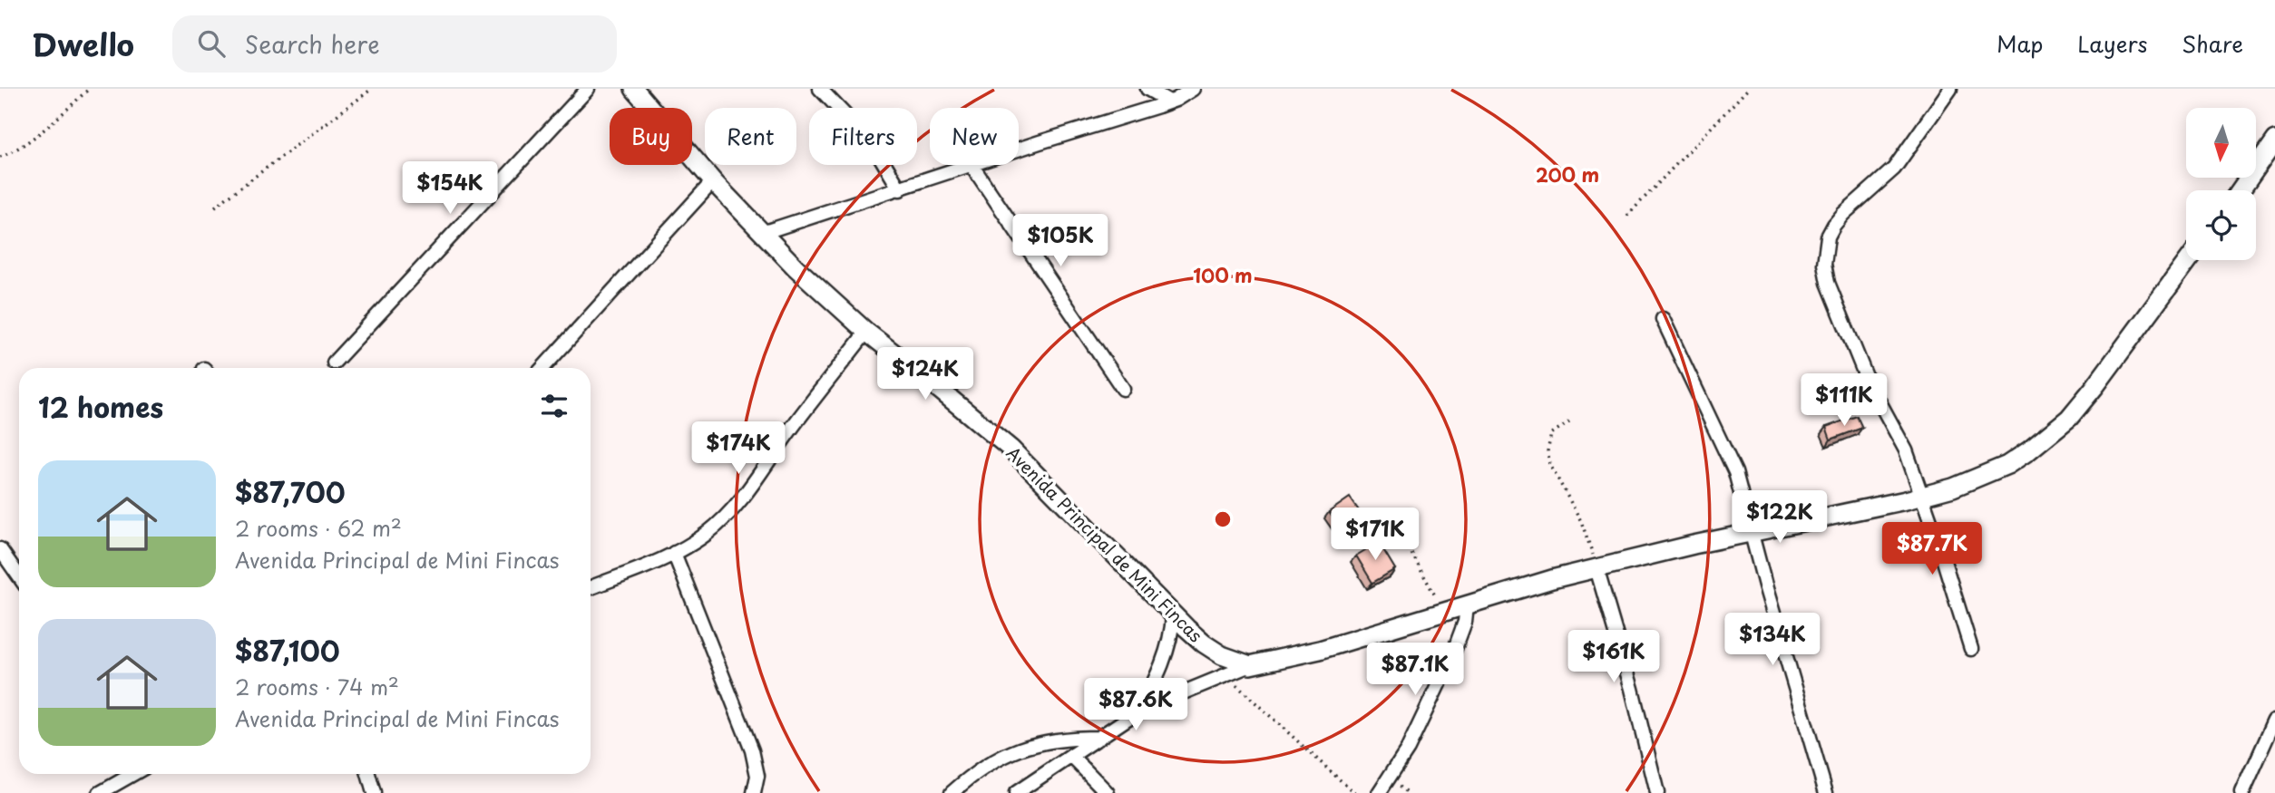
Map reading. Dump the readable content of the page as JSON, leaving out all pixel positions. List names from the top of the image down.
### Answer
{
  "streets": {
    "street": ["Avenida Principal de Mini Fincas"]
  },
  "north": "bottom",
  "page": {
    "header": "Dwello",
    "search": "Search here",
    "nav": ["Map", "Layers", "Share"],
    "chip": [
      "Buy",
      "Rent",
      "Filters",
      "New"
    ],
    "price": [
      "$154K",
      "$105K",
      "$124K",
      "$111K",
      "$174K",
      "$122K",
      "$171K",
      "$87.7K",
      "$134K",
      "$161K",
      "$87.1K",
      "$87.6K"
    ],
    "heading": "12 homes",
    "list": [
      {
        "name": "$87,700",
        "note": "2 rooms · 62 m² · Avenida Principal de Mini Fincas"
      },
      {
        "name": "$87,100",
        "note": "2 rooms · 74 m² · Avenida Principal de Mini Fincas"
      }
    ]
  },
  "rings": ["200 m", "100 m"]
}
